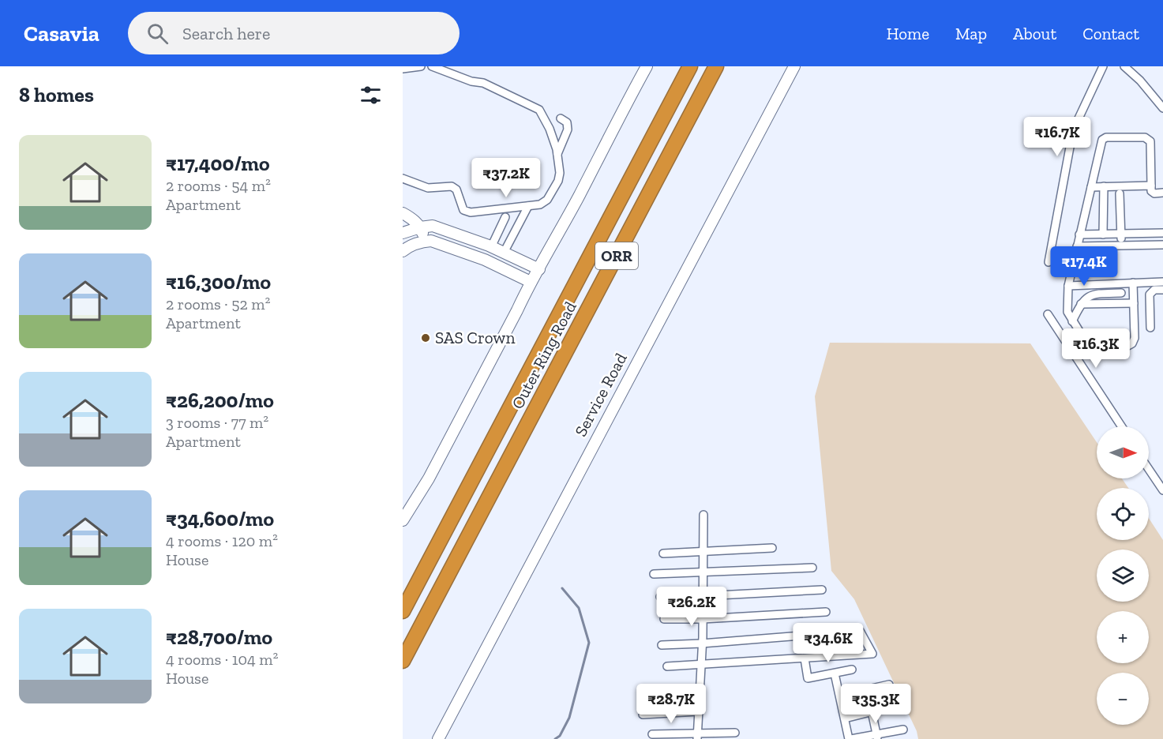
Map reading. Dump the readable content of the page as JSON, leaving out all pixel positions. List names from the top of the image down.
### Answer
{
  "streets": {
    "highway": ["ORR", "Outer Ring Road"],
    "main road": ["Service Road"]
  },
  "places": ["SAS Crown"],
  "north": "right",
  "page": {
    "header": "Casavia",
    "search": "Search here",
    "nav": [
      "Home",
      "Map",
      "About",
      "Contact"
    ],
    "heading": "8 homes",
    "price": [
      "₹16.7K",
      "₹37.2K",
      "₹17.4K",
      "₹16.3K",
      "₹26.2K",
      "₹34.6K",
      "₹28.7K",
      "₹35.3K"
    ],
    "list": [
      {
        "name": "₹17,400/mo",
        "note": "2 rooms · 54 m² · Apartment"
      },
      {
        "name": "₹16,300/mo",
        "note": "2 rooms · 52 m² · Apartment"
      },
      {
        "name": "₹26,200/mo",
        "note": "3 rooms · 77 m² · Apartment"
      },
      {
        "name": "₹34,600/mo",
        "note": "4 rooms · 120 m² · House"
      },
      {
        "name": "₹28,700/mo",
        "note": "4 rooms · 104 m² · House"
      }
    ],
    "map_buttons": ["+", "−"]
  }
}
